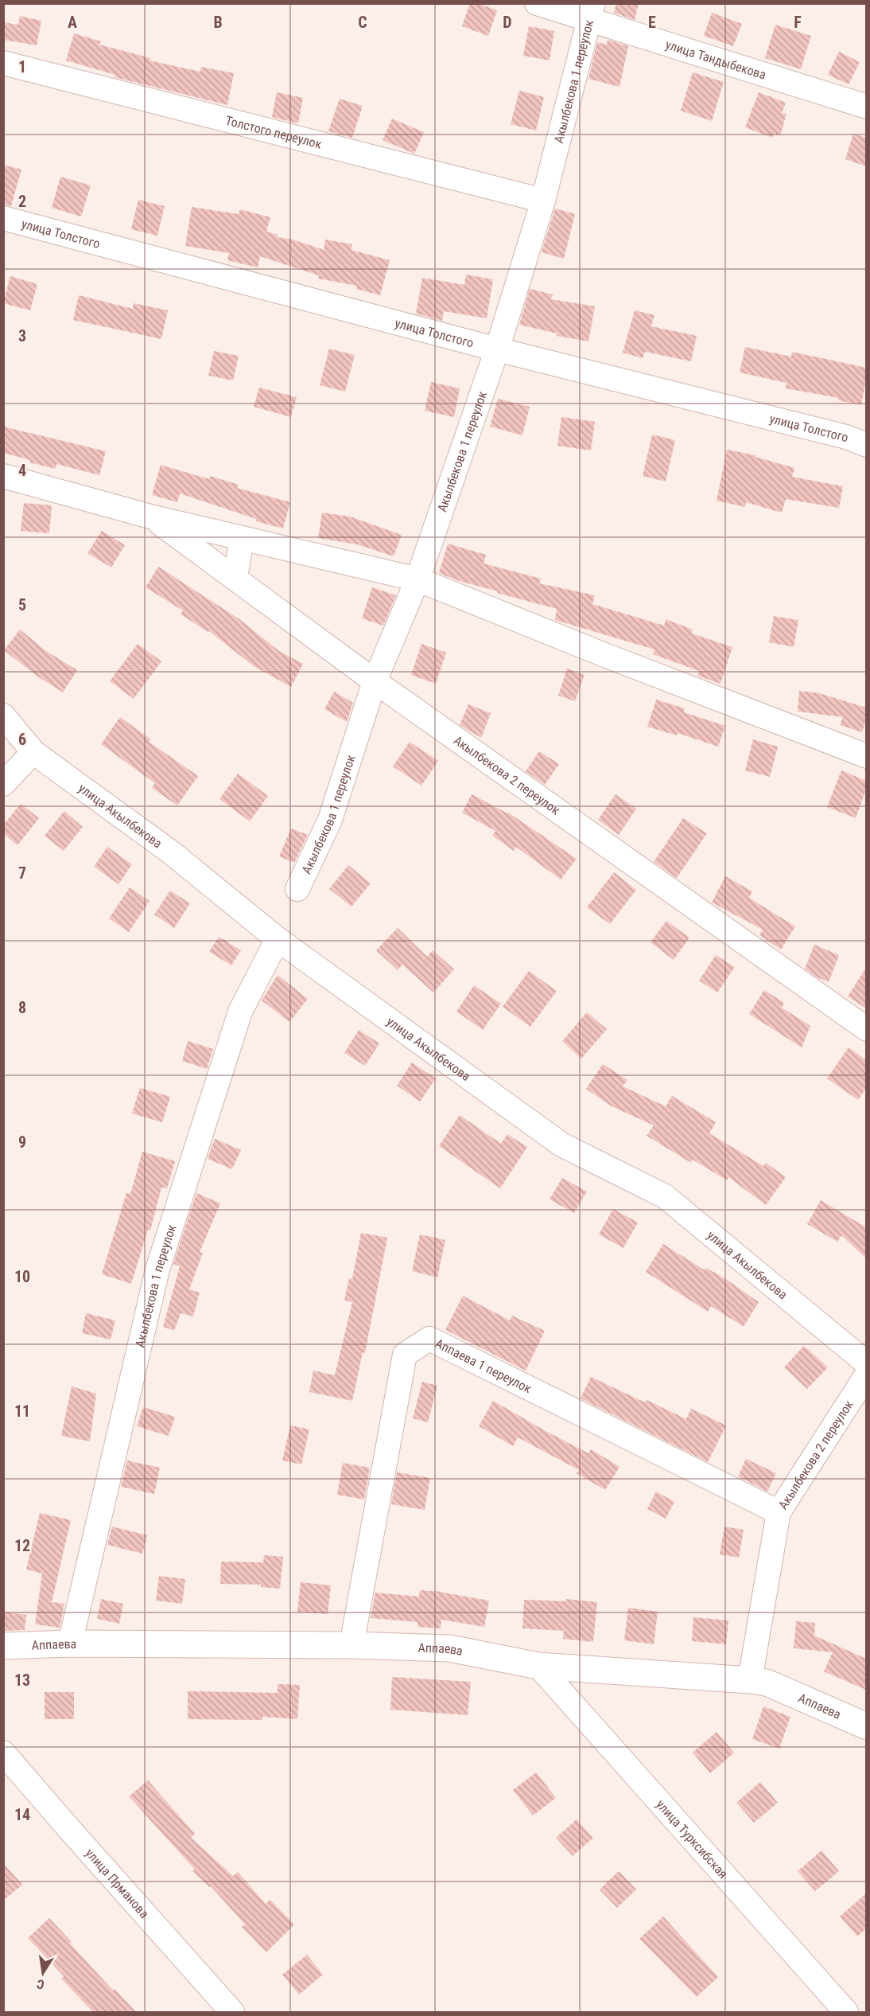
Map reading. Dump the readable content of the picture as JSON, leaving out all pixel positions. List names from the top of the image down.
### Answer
{
  "streets": {
    "street": [
      "улица Тандыбекова",
      "Акылбекова 1 переулок",
      "Толстого переулок",
      "улица Толстого",
      "Акылбекова 2 переулок",
      "улица Акылбекова",
      "Аппаева 1 переулок",
      "Аппаева",
      "улица Турксибская",
      "улица Прманова"
    ]
  },
  "crossings": [
    ["улица Тандыбекова", "Акылбекова 1 переулок"],
    ["Акылбекова 1 переулок", "Толстого переулок"],
    ["Акылбекова 1 переулок", "улица Толстого"],
    ["Акылбекова 1 переулок", "Акылбекова 2 переулок"],
    ["Акылбекова 1 переулок", "улица Акылбекова"],
    ["Акылбекова 1 переулок", "Аппаева"],
    ["Акылбекова 2 переулок", "Аппаева 1 переулок"],
    ["Акылбекова 2 переулок", "Аппаева"],
    ["Аппаева 1 переулок", "Аппаева"],
    ["Аппаева", "улица Турксибская"]
  ],
  "north": "bottom",
  "grid": {
    "columns": [
      "A",
      "B",
      "C",
      "D",
      "E",
      "F"
    ],
    "rows": [
      "1",
      "2",
      "3",
      "4",
      "5",
      "6",
      "7",
      "8",
      "9",
      "10",
      "11",
      "12",
      "13",
      "14"
    ]
  }
}
